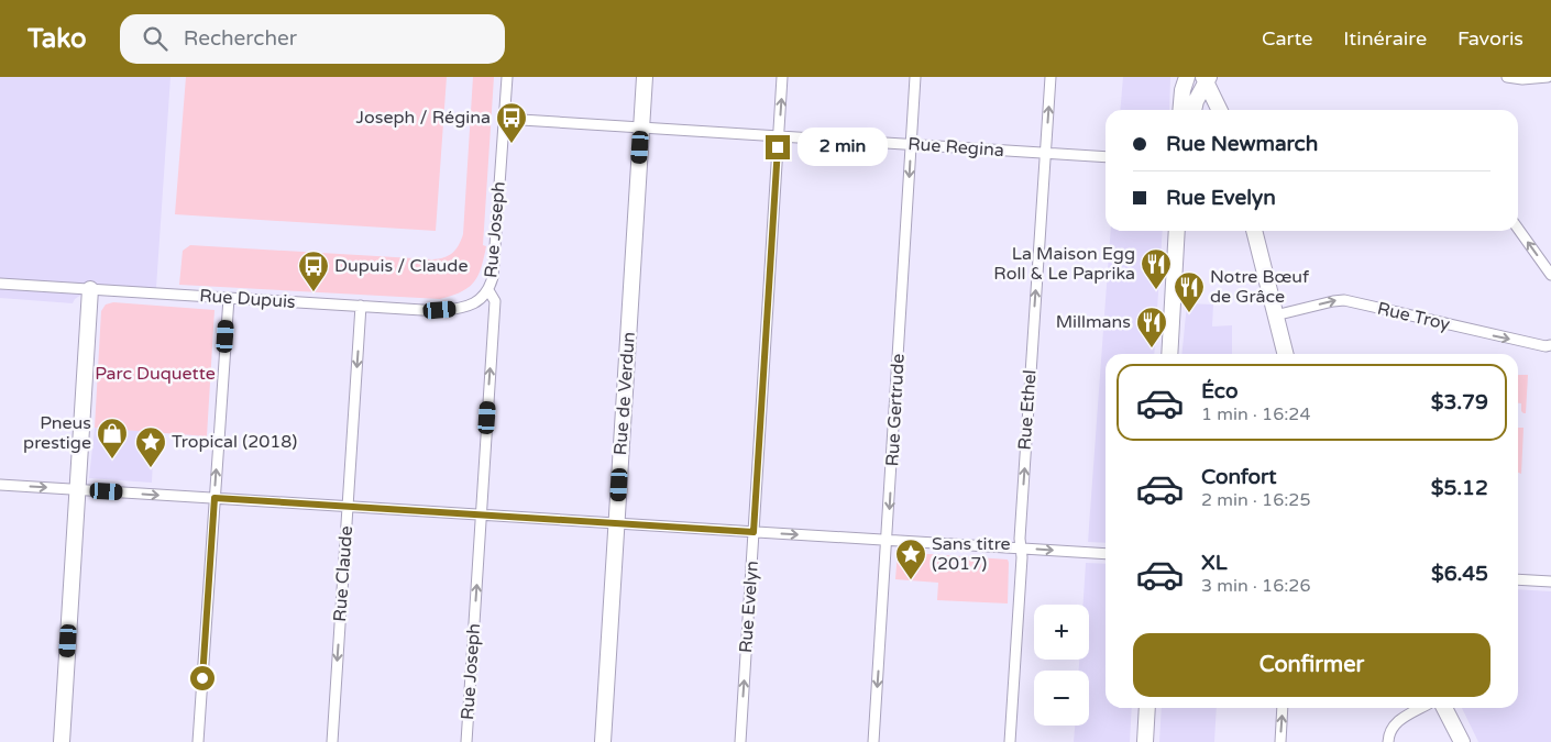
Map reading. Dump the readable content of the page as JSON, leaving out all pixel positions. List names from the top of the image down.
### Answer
{
  "streets": {
    "street": [
      "Rue Regina",
      "Rue Joseph",
      "Rue Dupuis",
      "Rue Troy",
      "Rue de Verdun",
      "Rue Gertrude",
      "Rue Ethel",
      "Rue Claude",
      "Rue Evelyn"
    ]
  },
  "crossings": [
    ["Rue Regina", "Rue Joseph"],
    ["Rue Regina", "Rue de Verdun"],
    ["Rue Regina", "Rue Gertrude"],
    ["Rue Regina", "Rue Ethel"],
    ["Rue Regina", "Rue Evelyn"],
    ["Rue Joseph", "Rue Dupuis"],
    ["Rue Dupuis", "Rue Claude"]
  ],
  "one_way": [
    "Rue Joseph",
    "Rue Troy",
    "Rue Gertrude",
    "Rue Ethel",
    "Rue Claude",
    "Rue Evelyn"
  ],
  "parks": ["Parc Duquette"],
  "places": {
    "bus stop": ["Joseph / Régina", "Dupuis / Claude"],
    "restaurant": ["La Maison Egg Roll & Le Paprika", "Notre Bœuf de Grâce", "Millmans"],
    "shop": ["Pneus prestige"],
    "place": ["Tropical (2018)", "Sans titre (2017)"]
  },
  "page": {
    "header": "Tako",
    "search": "Rechercher",
    "nav": ["Carte", "Itinéraire", "Favoris"],
    "banner": ["Rue Newmarch", "Rue Evelyn"],
    "bubble": "2 min",
    "list": [
      {
        "name": "Éco",
        "note": "1 min · 16:24",
        "value": "$3.79"
      },
      {
        "name": "Confort",
        "note": "2 min · 16:25",
        "value": "$5.12"
      },
      {
        "name": "XL",
        "note": "3 min · 16:26",
        "value": "$6.45"
      }
    ],
    "map_buttons": ["+", "−"],
    "buttons": "Confirmer"
  }
}
